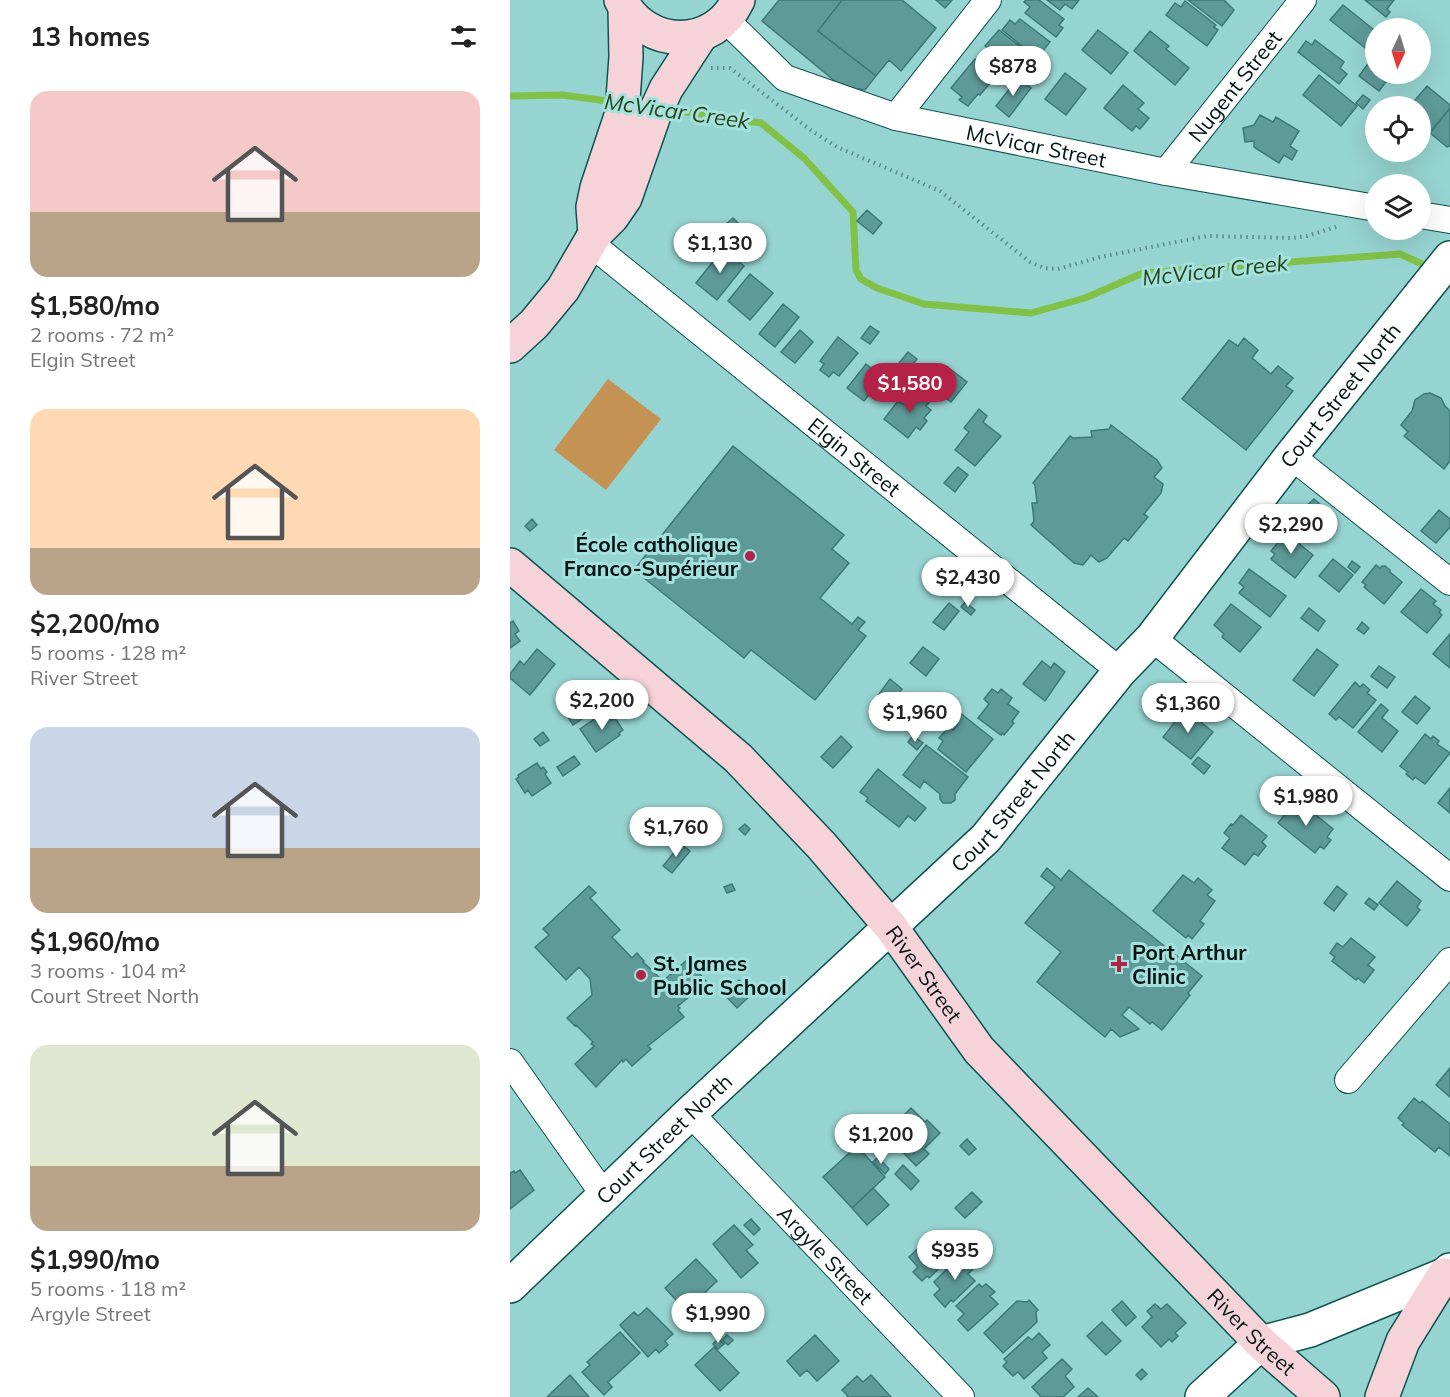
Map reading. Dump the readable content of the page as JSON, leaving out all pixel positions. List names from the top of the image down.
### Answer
{
  "streets": {
    "main road": ["River Street"],
    "street": [
      "Nugent Street",
      "McVicar Street",
      "Court Street North",
      "Elgin Street",
      "Argyle Street"
    ]
  },
  "crossings": [
    ["Nugent Street", "McVicar Street"],
    ["Court Street North", "Elgin Street"],
    ["Court Street North", "River Street"],
    ["Court Street North", "Argyle Street"]
  ],
  "water": ["McVicar Creek"],
  "places": {
    "other": ["École catholique Franco-Supérieur", "St. James Public School"],
    "health": ["Port Arthur Clinic"]
  },
  "north": "bottom",
  "page": {
    "heading": "13 homes",
    "price": [
      "$878",
      "$1,130",
      "$1,580",
      "$2,290",
      "$2,430",
      "$2,200",
      "$1,360",
      "$1,960",
      "$1,980",
      "$1,760",
      "$1,200",
      "$935",
      "$1,990"
    ],
    "list": [
      {
        "name": "$1,580/mo",
        "note": "2 rooms · 72 m² · Elgin Street"
      },
      {
        "name": "$2,200/mo",
        "note": "5 rooms · 128 m² · River Street"
      },
      {
        "name": "$1,960/mo",
        "note": "3 rooms · 104 m² · Court Street North"
      },
      {
        "name": "$1,990/mo",
        "note": "5 rooms · 118 m² · Argyle Street"
      }
    ]
  }
}
